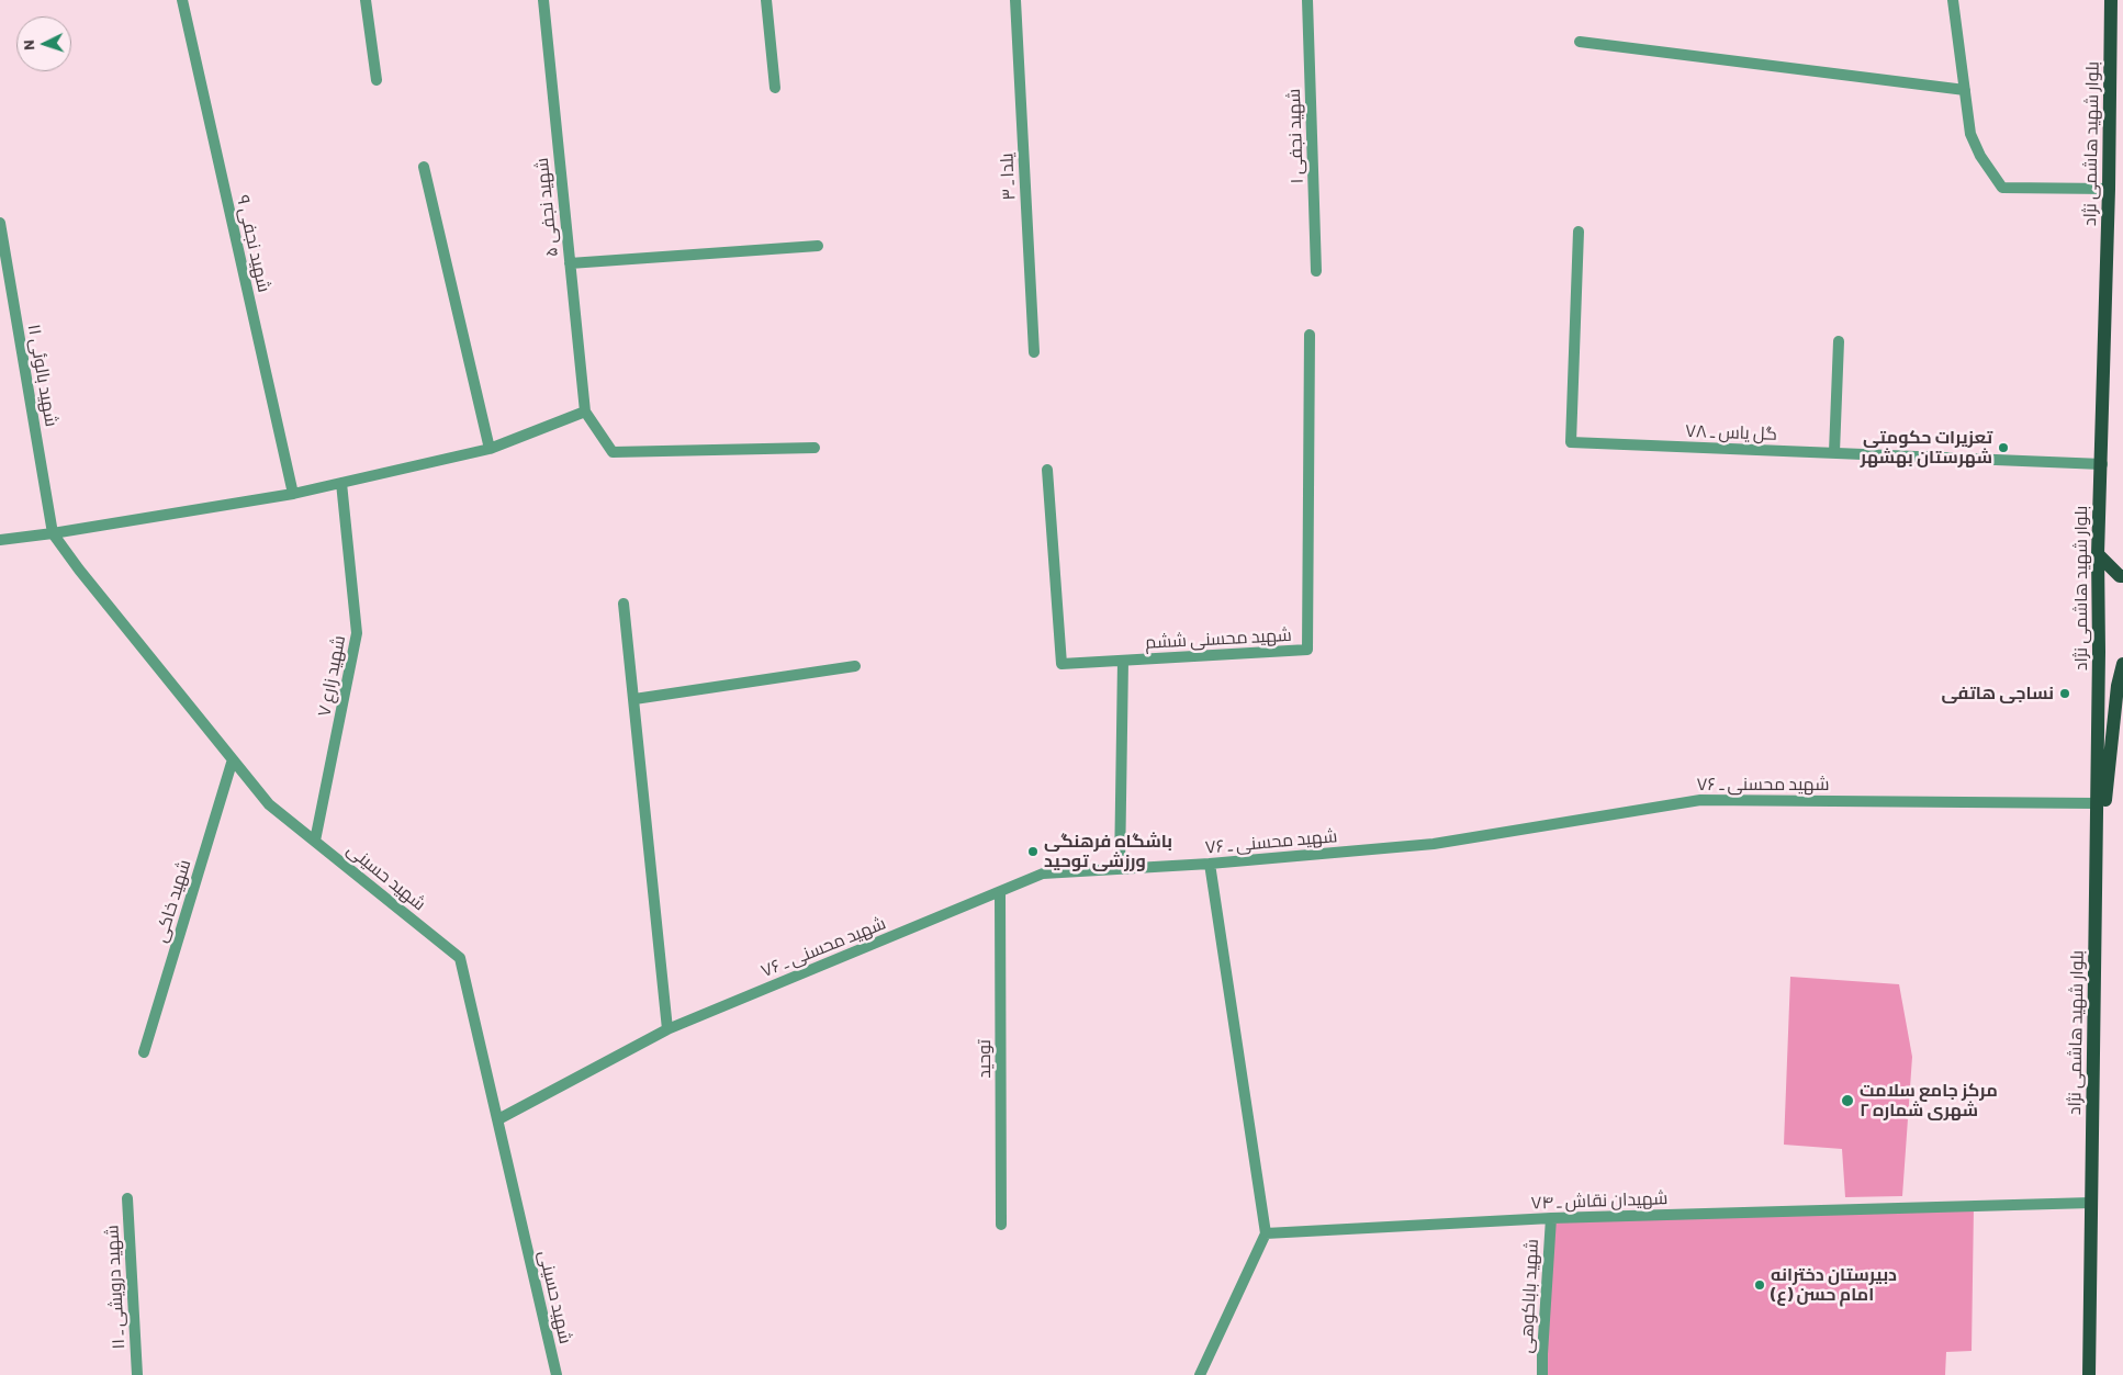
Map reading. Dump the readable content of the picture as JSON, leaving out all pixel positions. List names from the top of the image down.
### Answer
{
  "streets": {
    "main road": ["بلوار شهید هاشمی نژاد"],
    "street": [
      "شهید نجفی ۱",
      "یلدا ـ ۳",
      "شهید نجفی ۵",
      "شهید نجفی ۹",
      "شهید بالوئی ۱۱",
      "گل یاس ـ ۷۸",
      "شهید محسنی ششم",
      "شهید زارع ۷",
      "شهید محسنی ـ ۷۶",
      "شهید حسینی",
      "شهید خاکی",
      "توحید",
      "شهیدان نقاش ـ ۷۴",
      "شهید درویشی ـ ۱۱",
      "شهید باباکوهی"
    ]
  },
  "crossings": [
    ["بلوار شهید هاشمی نژاد", "گل یاس ـ ۷۸"],
    ["بلوار شهید هاشمی نژاد", "شهید محسنی ـ ۷۶"],
    ["بلوار شهید هاشمی نژاد", "شهیدان نقاش ـ ۷۴"],
    ["شهید بالوئی ۱۱", "شهید حسینی"],
    ["شهید محسنی ششم", "شهید محسنی ـ ۷۶"],
    ["شهید زارع ۷", "شهید حسینی"],
    ["شهید محسنی ـ ۷۶", "شهید حسینی"],
    ["شهید محسنی ـ ۷۶", "توحید"],
    ["شهید حسینی", "شهید خاکی"],
    ["شهیدان نقاش ـ ۷۴", "شهید باباکوهی"]
  ],
  "places": [
    "تعزیرات حکومتی شهرستان بهشهر",
    "نساجی هاتفی",
    "باشگاه فرهنگی ورزشی توحید",
    "مرکز جامع سلامت شهری شماره ۲",
    "دبیرستان دخترانه امام حسن (ع)"
  ],
  "north": "left"
}
